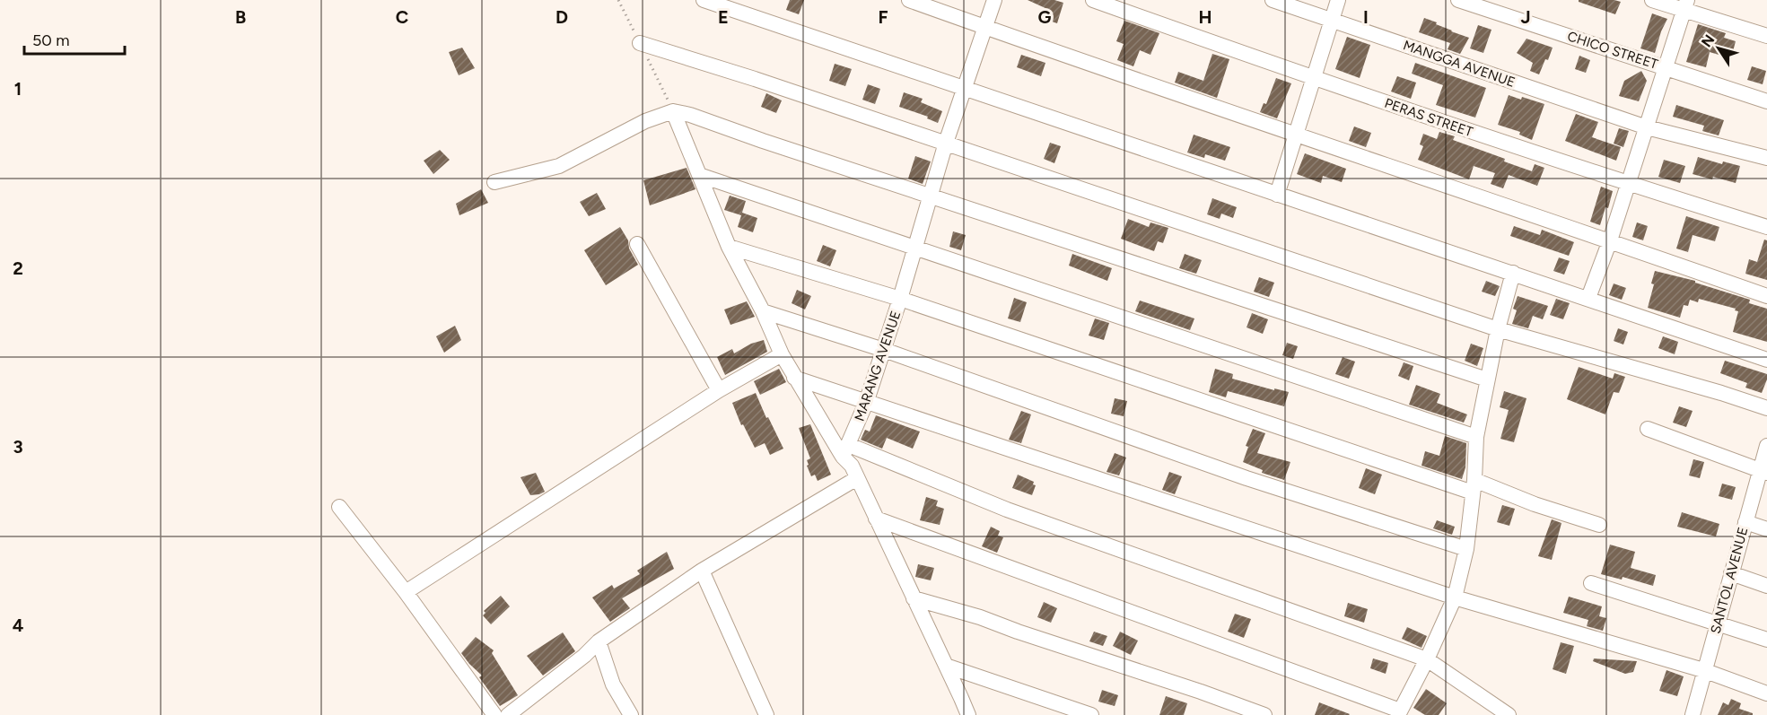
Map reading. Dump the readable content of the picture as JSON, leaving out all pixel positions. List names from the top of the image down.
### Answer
{
  "streets": {
    "street": [
      "CHICO STREET",
      "MANGGA AVENUE",
      "PERAS STREET",
      "MARANG AVENUE",
      "SANTOL AVENUE"
    ]
  },
  "scale_bar": "50 m",
  "north": "top left",
  "grid": {
    "columns": [
      "B",
      "C",
      "D",
      "E",
      "F",
      "G",
      "H",
      "I",
      "J"
    ],
    "rows": [
      "1",
      "2",
      "3",
      "4"
    ]
  }
}
